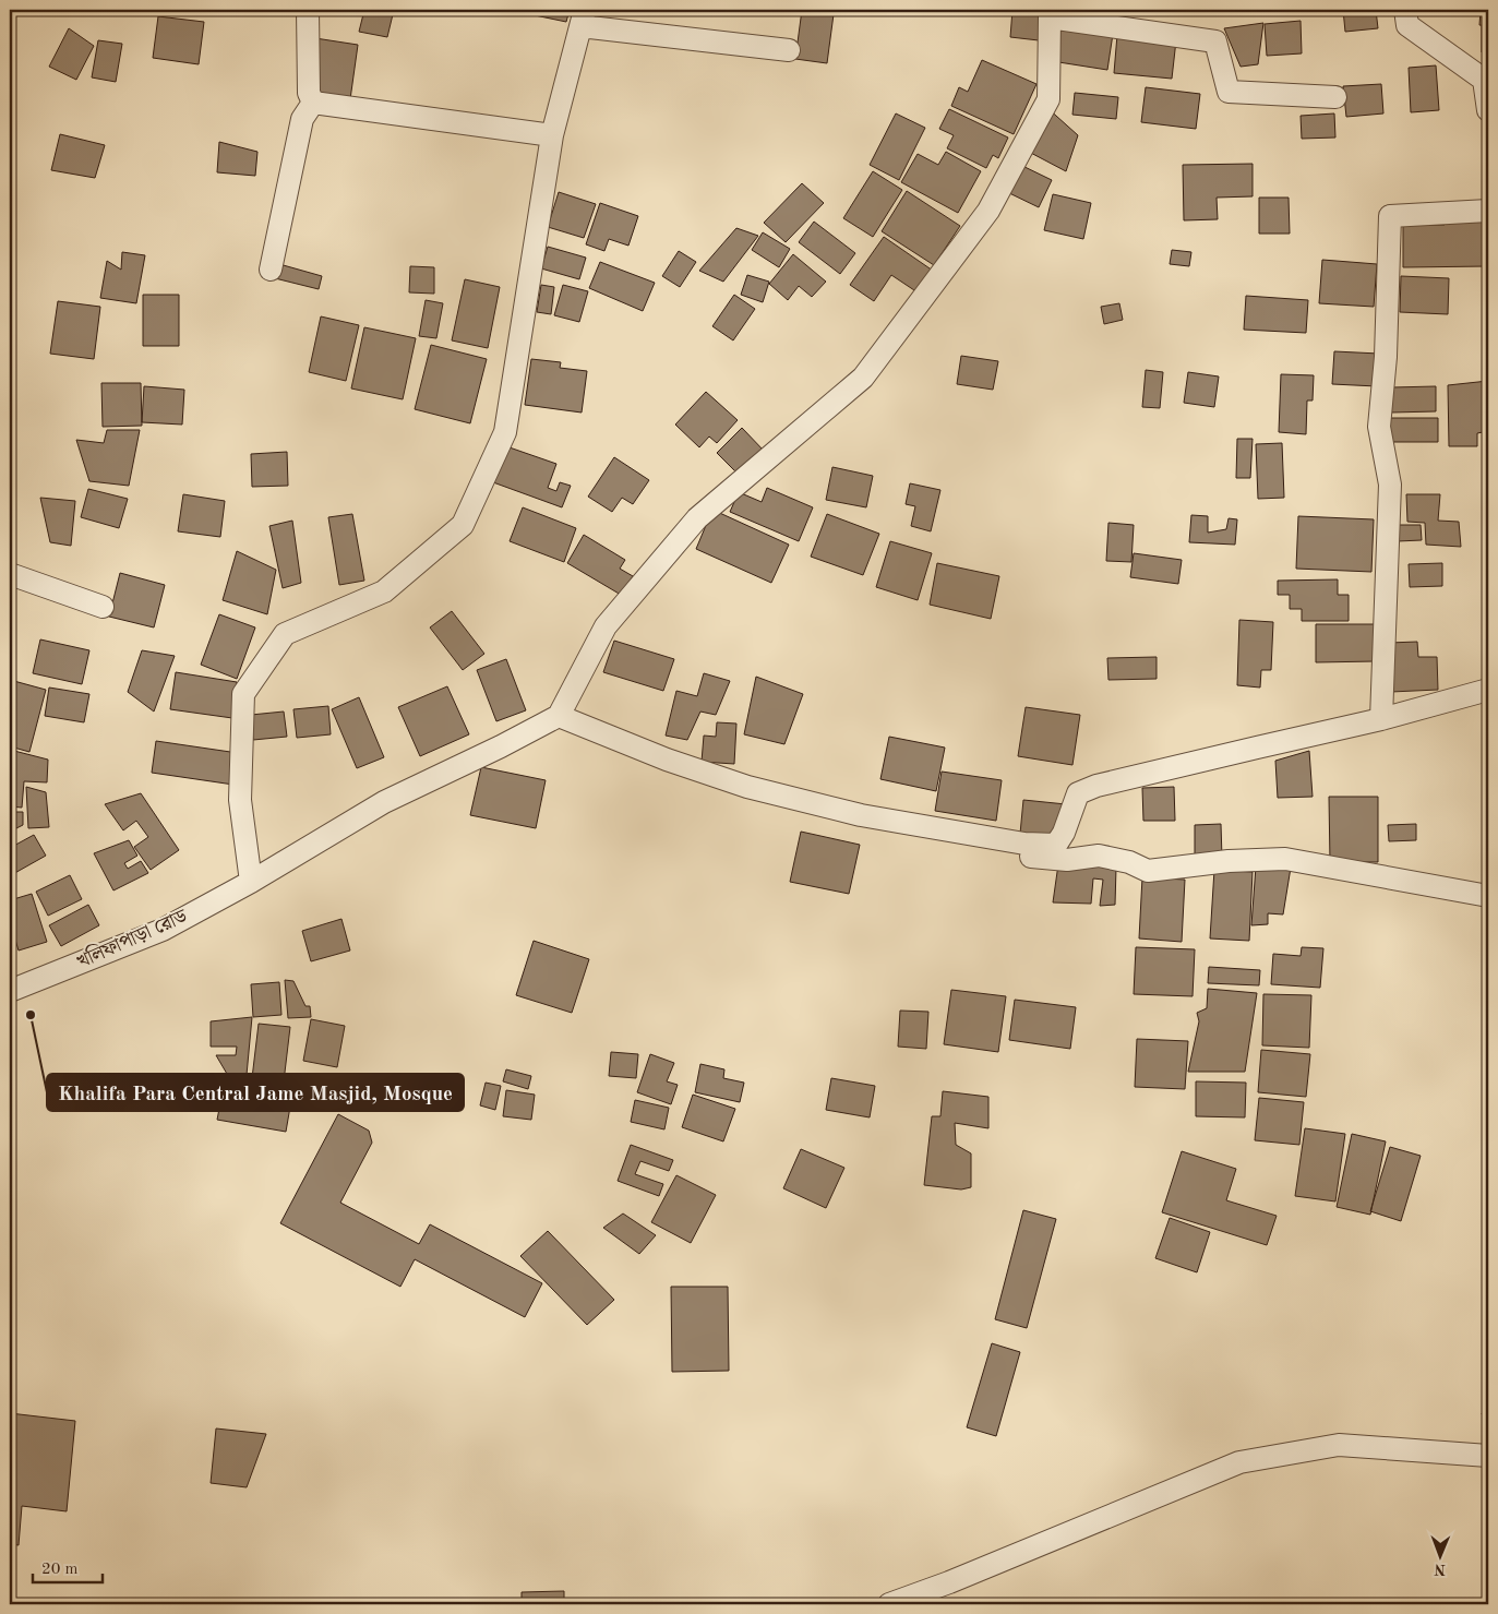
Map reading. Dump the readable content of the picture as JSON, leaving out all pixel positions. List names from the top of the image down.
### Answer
{
  "streets": {
    "street": ["খলিফাপাড়া রোড"]
  },
  "places": ["Khalifa Para Central Jame Masjid, Mosque"],
  "scale_bar": "20 m",
  "north": "bottom"
}
